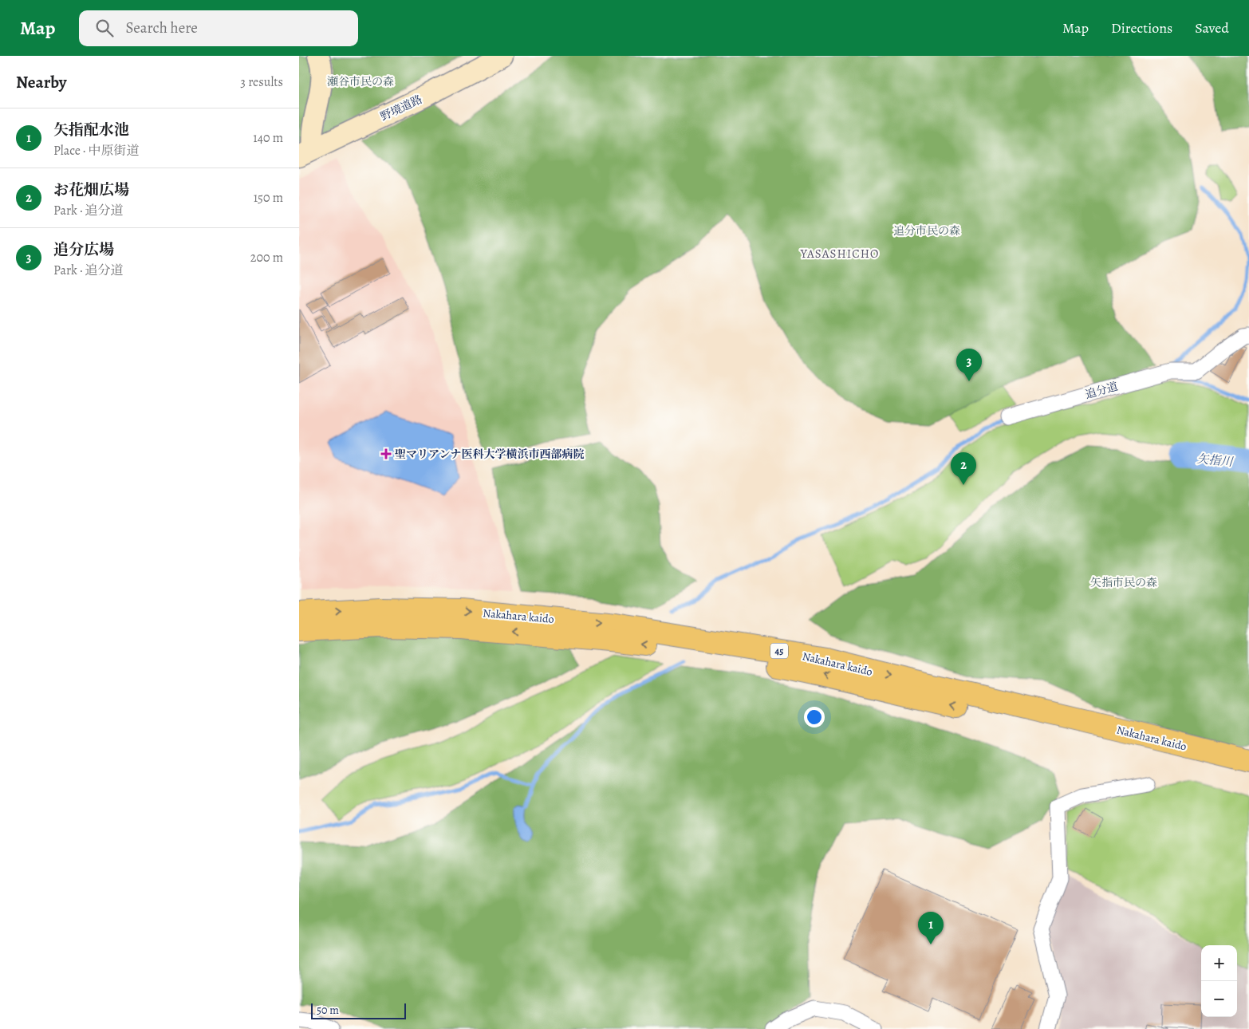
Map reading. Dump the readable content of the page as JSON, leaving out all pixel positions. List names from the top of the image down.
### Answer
{
  "streets": {
    "main road": ["Nakahara kaido", "45"],
    "street": ["野境道路", "追分道"]
  },
  "districts": ["YASASHICHO"],
  "water": ["矢指川"],
  "parks": ["瀬谷市民の森", "追分市民の森", "矢指市民の森"],
  "places": {
    "health": ["聖マリアンナ医科大学横浜市西部病院"]
  },
  "scale_bar": "50 m",
  "page": {
    "header": "Map",
    "search": "Search here",
    "nav": ["Map", "Directions", "Saved"],
    "heading": ["Nearby", "3 results"],
    "list": [
      {
        "mark": "1",
        "name": "矢指配水池",
        "note": "Place · 中原街道",
        "value": "140 m"
      },
      {
        "mark": "2",
        "name": "お花畑広場",
        "note": "Park · 追分道",
        "value": "150 m"
      },
      {
        "mark": "3",
        "name": "追分広場",
        "note": "Park · 追分道",
        "value": "200 m"
      }
    ],
    "pins": ["3", "2", "1"],
    "map_buttons": ["+", "−"],
    "scale": "50 m"
  }
}
